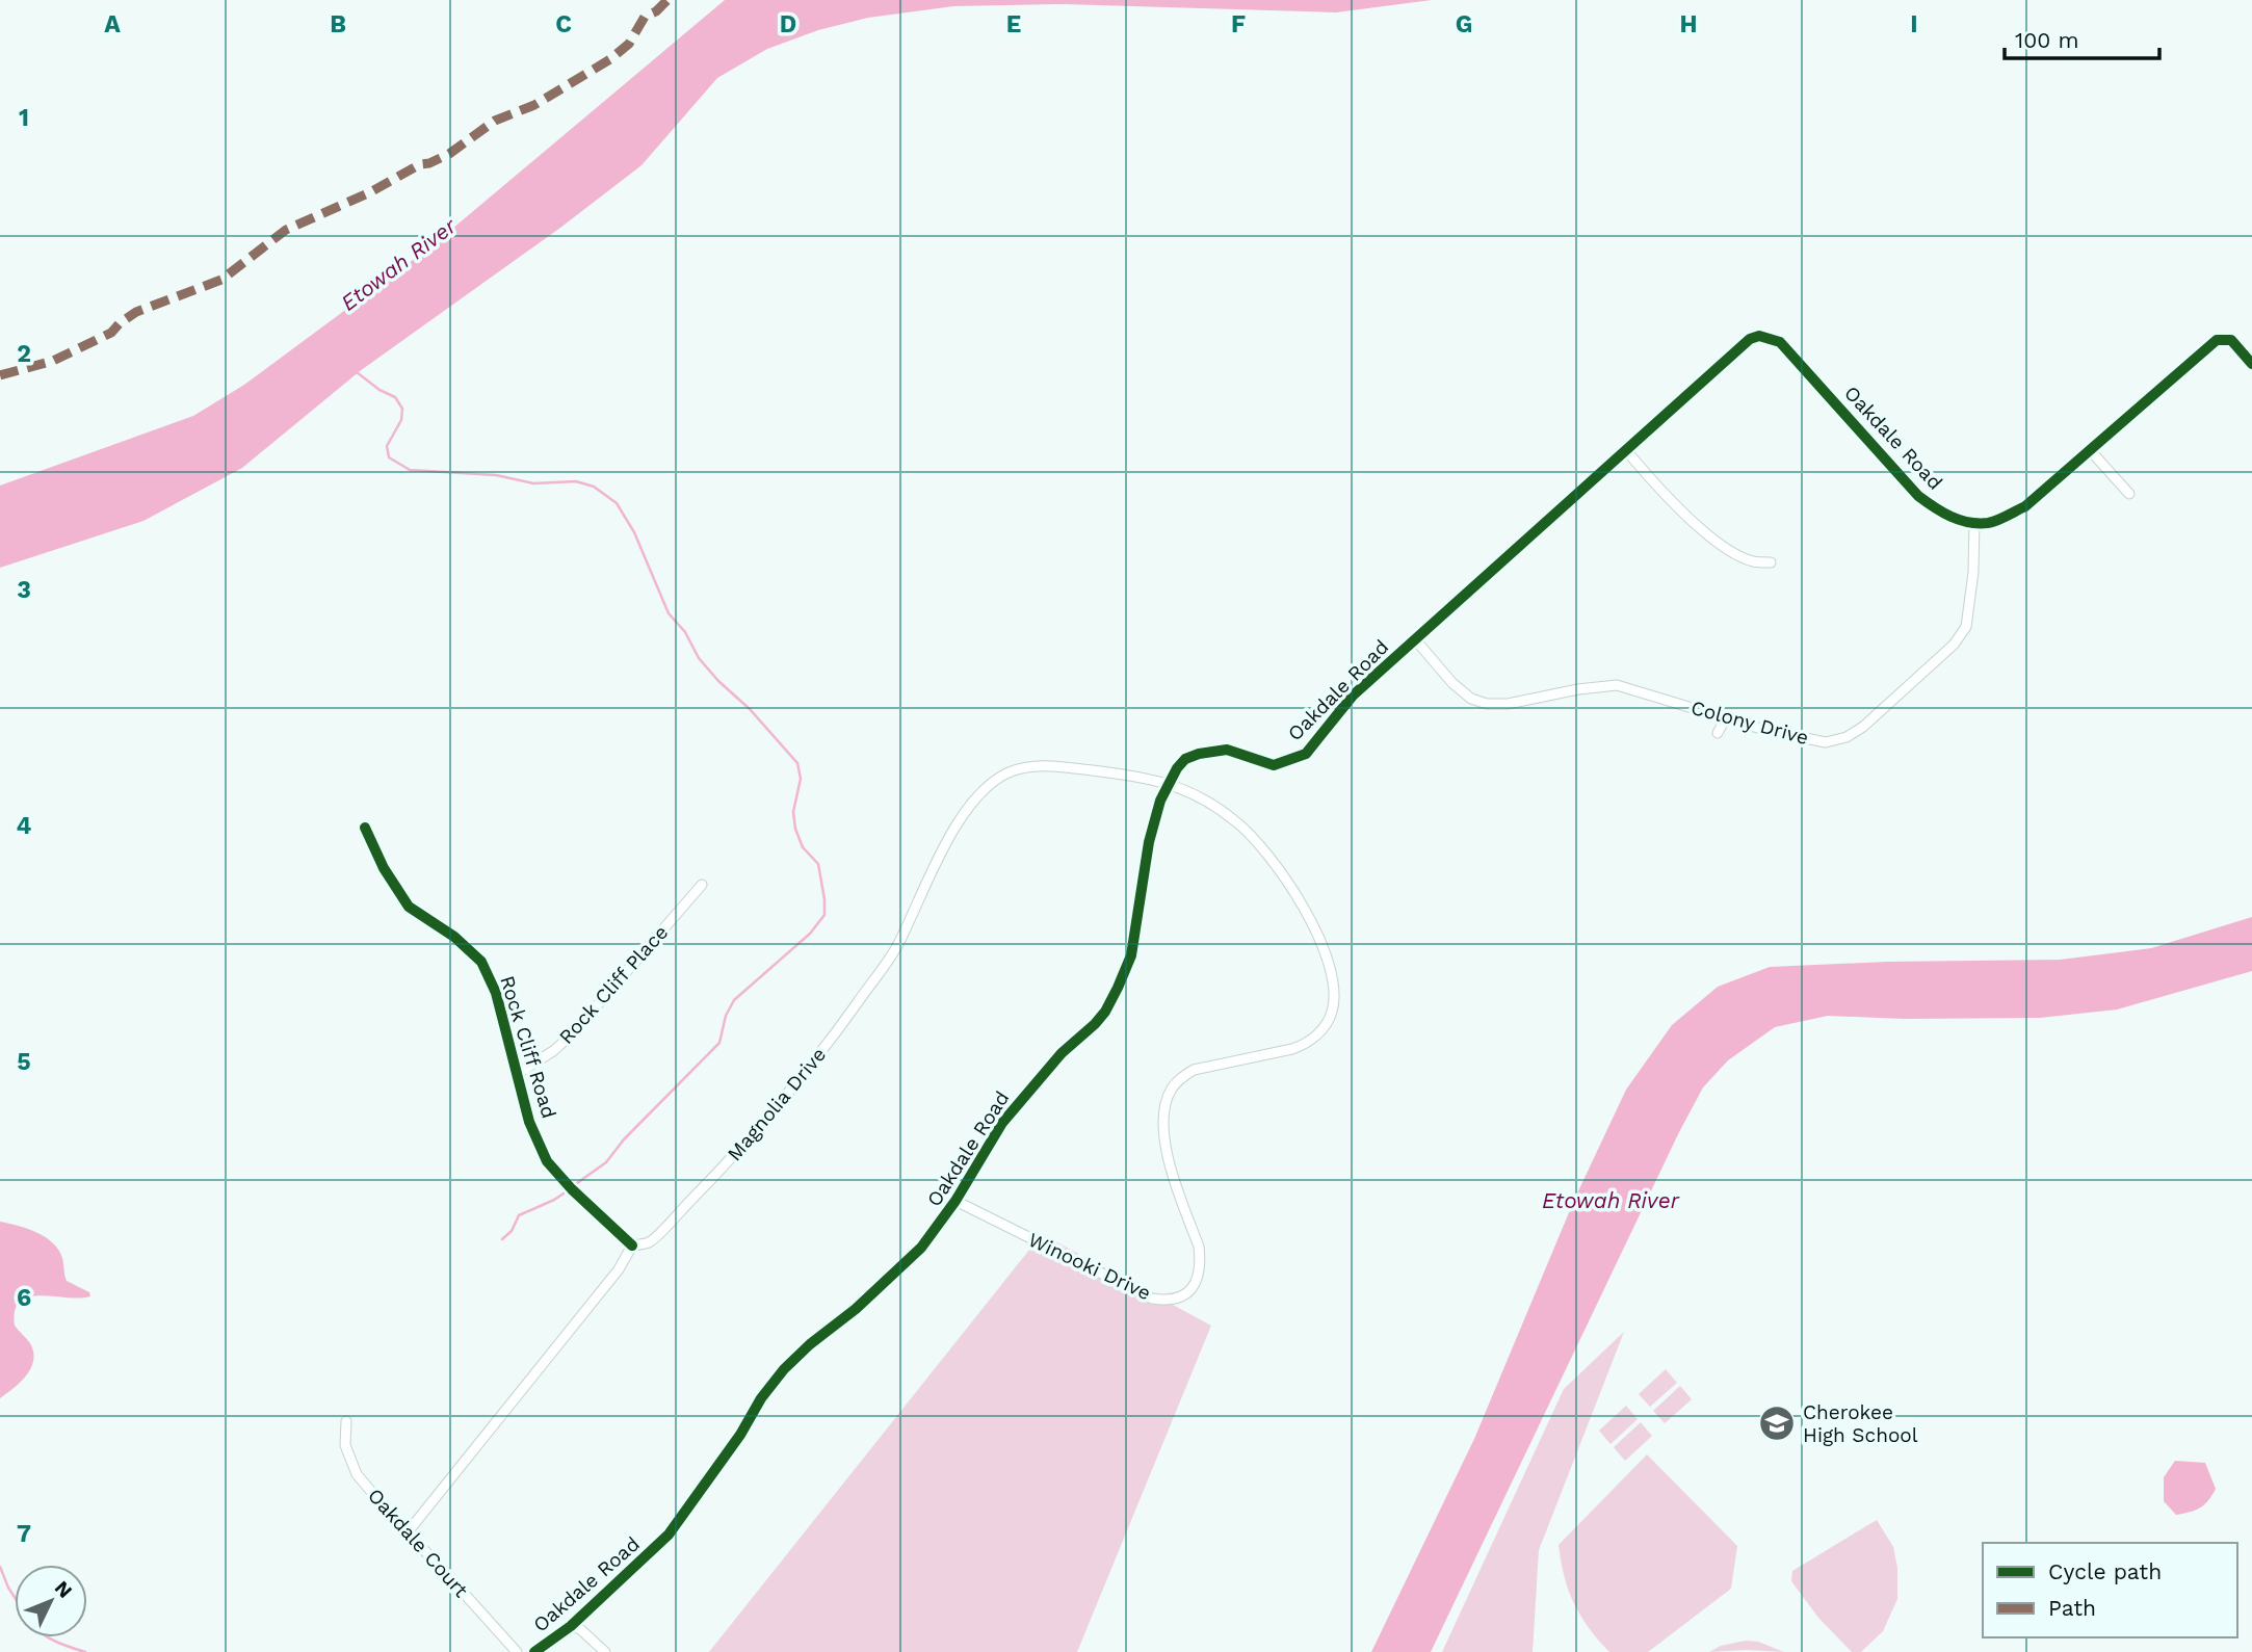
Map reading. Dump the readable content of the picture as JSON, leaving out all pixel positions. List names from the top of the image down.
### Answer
{
  "streets": {
    "street": [
      "Oakdale Road",
      "Colony Drive",
      "Rock Cliff Place",
      "Rock Cliff Road",
      "Magnolia Drive",
      "Winooki Drive",
      "Oakdale Court"
    ]
  },
  "crossings": [
    ["Oakdale Road", "Colony Drive"],
    ["Oakdale Road", "Magnolia Drive"],
    ["Oakdale Road", "Winooki Drive"],
    ["Rock Cliff Place", "Rock Cliff Road"],
    ["Rock Cliff Road", "Magnolia Drive"],
    ["Magnolia Drive", "Winooki Drive"]
  ],
  "water": ["Etowah River"],
  "places": {
    "school or university": ["Cherokee High School"]
  },
  "legend": ["Cycle path", "Path"],
  "scale_bar": "100 m",
  "north": "top right",
  "grid": {
    "columns": [
      "A",
      "B",
      "C",
      "D",
      "E",
      "F",
      "G",
      "H",
      "I"
    ],
    "rows": [
      "1",
      "2",
      "3",
      "4",
      "5",
      "6",
      "7"
    ]
  }
}
